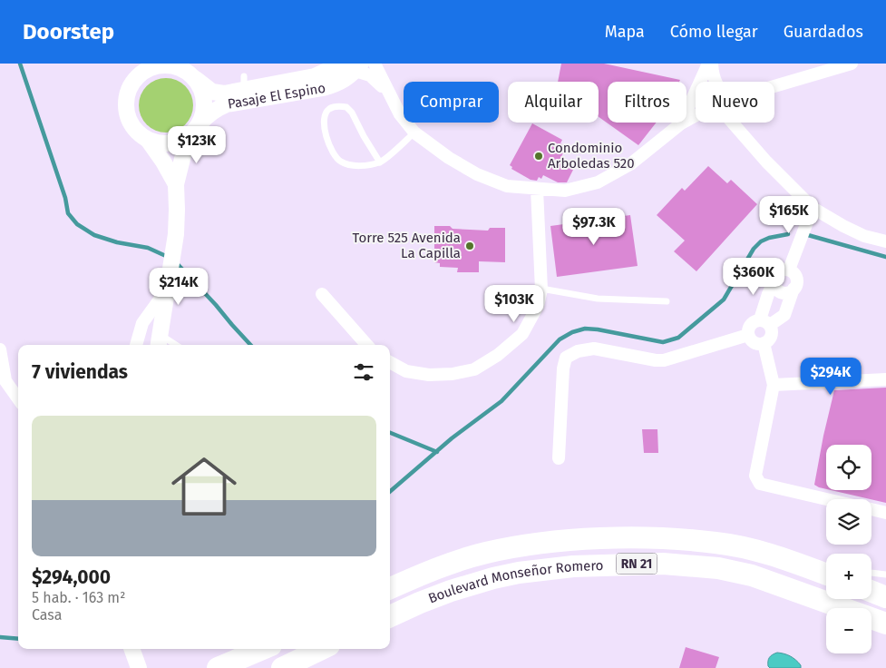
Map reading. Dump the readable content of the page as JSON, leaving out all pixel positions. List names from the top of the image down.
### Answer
{
  "streets": {
    "highway": ["RN 21", "Boulevard Monseñor Romero"],
    "street": ["Pasaje El Espino"]
  },
  "places": ["Condominio Arboledas 520", "Torre 525 Avenida La Capilla"],
  "page": {
    "header": "Doorstep",
    "nav": ["Mapa", "Cómo llegar", "Guardados"],
    "chip": [
      "Comprar",
      "Alquilar",
      "Filtros",
      "Nuevo"
    ],
    "price": [
      "$123K",
      "$165K",
      "$97.3K",
      "$360K",
      "$214K",
      "$103K",
      "$294K"
    ],
    "heading": "7 viviendas",
    "list": [
      {
        "name": "$294,000",
        "note": "5 hab. · 163 m² · Casa"
      }
    ],
    "map_buttons": ["+", "−"]
  }
}
